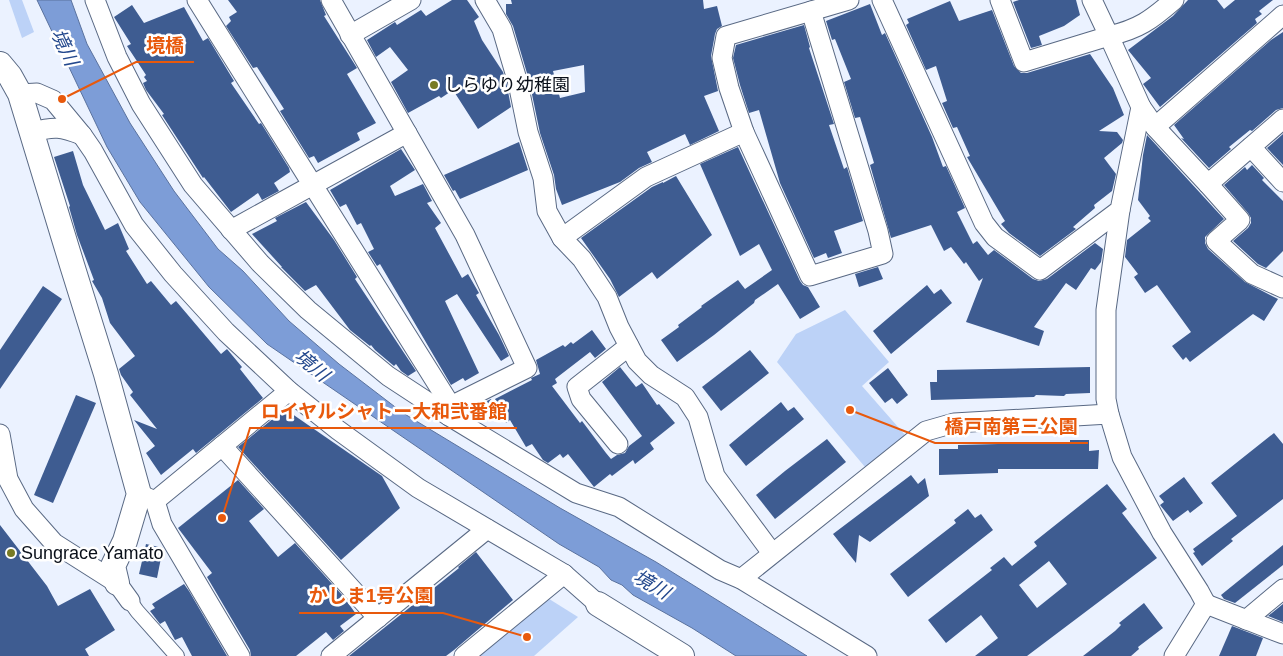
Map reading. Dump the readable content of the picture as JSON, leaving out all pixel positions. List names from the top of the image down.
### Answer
{
  "water": ["境川"],
  "places": [
    "しらゆり幼稚園",
    "境橋",
    "橋戸南第三公園",
    "ロイヤルシャトー大和弐番館",
    "Sungrace Yamato",
    "かしま1号公園"
  ]
}
